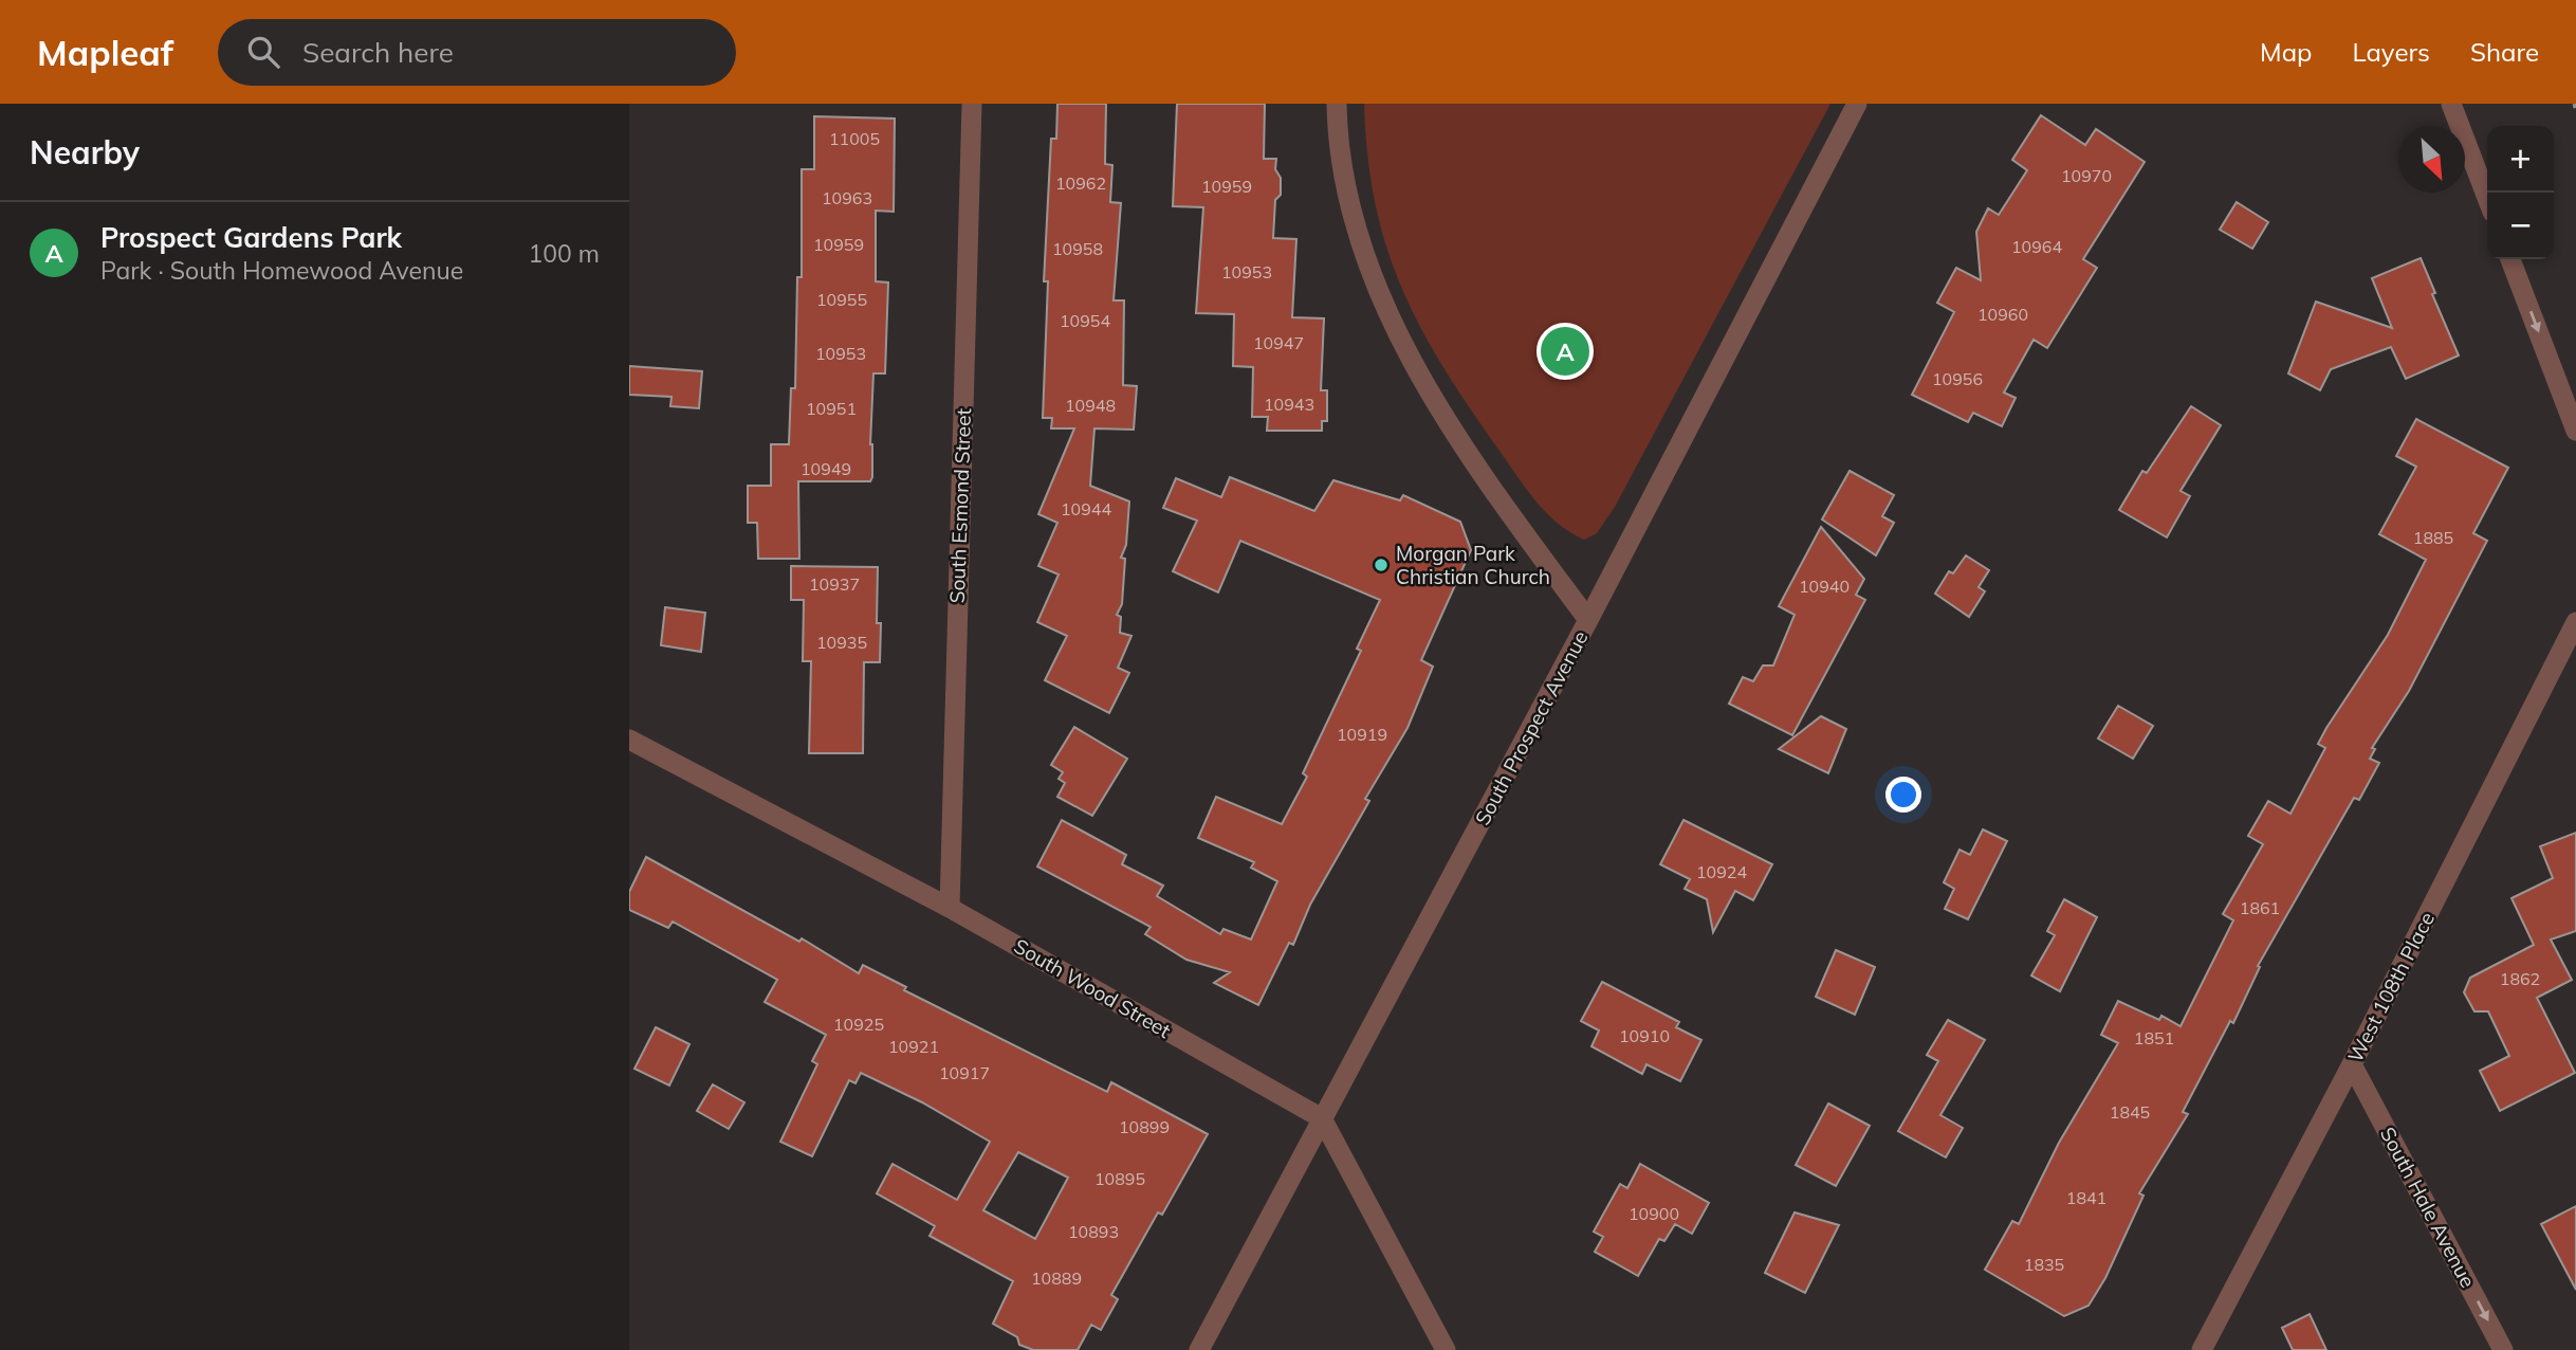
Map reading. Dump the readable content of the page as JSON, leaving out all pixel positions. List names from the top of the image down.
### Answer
{
  "streets": {
    "street": [
      "South Esmond Street",
      "South Prospect Avenue",
      "West 108th Place",
      "South Wood Street",
      "South Hale Avenue"
    ]
  },
  "crossings": [
    ["South Esmond Street", "South Wood Street"],
    ["South Prospect Avenue", "South Wood Street"],
    ["West 108th Place", "South Hale Avenue"]
  ],
  "one_way": ["South Hale Avenue"],
  "places": ["Morgan Park Christian Church"],
  "house_numbers": [
    "11005",
    "10970",
    "10962",
    "10959",
    "10963",
    "10959",
    "10964",
    "10958",
    "10953",
    "10955",
    "10960",
    "10954",
    "10947",
    "10953",
    "10956",
    "10943",
    "10948",
    "10951",
    "10949",
    "10944",
    "1885",
    "10937",
    "10940",
    "10935",
    "10919",
    "10924",
    "1861",
    "1862",
    "10925",
    "10910",
    "1851",
    "10921",
    "10917",
    "1845",
    "10899",
    "10895",
    "1841",
    "10900",
    "10893",
    "1835",
    "10889"
  ],
  "north": "bottom right",
  "page": {
    "header": "Mapleaf",
    "search": "Search here",
    "nav": ["Map", "Layers", "Share"],
    "heading": "Nearby",
    "map_buttons": ["+", "−"],
    "list": [
      {
        "mark": "A",
        "name": "Prospect Gardens Park",
        "note": "Park · South Homewood Avenue",
        "value": "100 m"
      }
    ],
    "pins": "A"
  }
}
